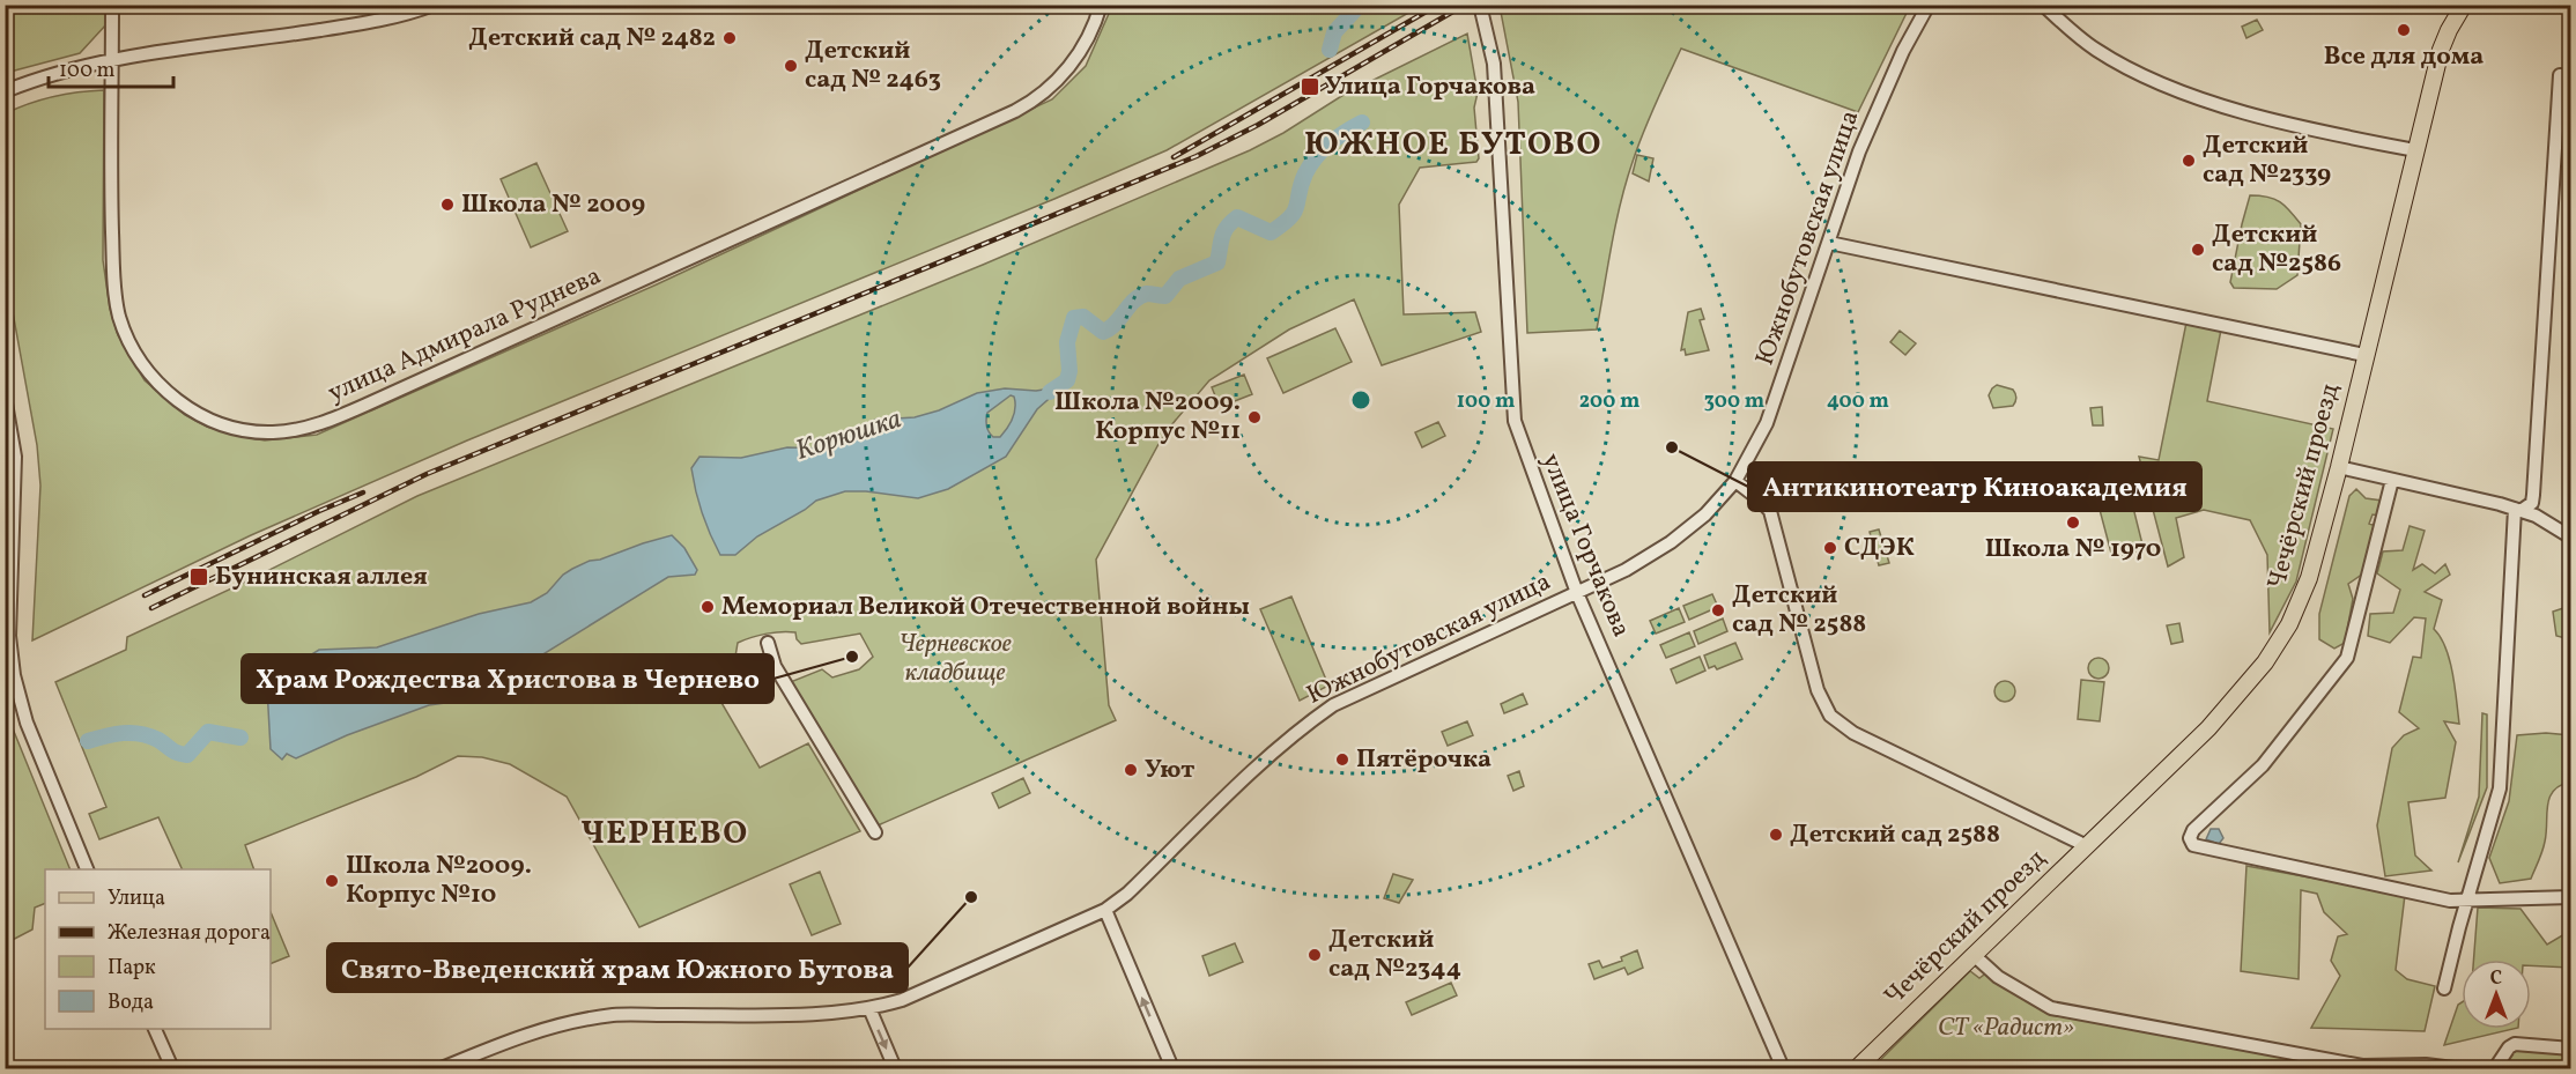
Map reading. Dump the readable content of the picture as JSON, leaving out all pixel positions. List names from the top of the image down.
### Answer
{
  "streets": {
    "main road": ["Чечёрский проезд"],
    "street": ["Южнобутовская улица", "улица Адмирала Руднева", "улица Горчакова"]
  },
  "crossings": [
    ["Южнобутовская улица", "улица Горчакова"]
  ],
  "districts": ["ЮЖНОЕ БУТОВО", "ЧЕРНЕВО"],
  "water": ["Корюшка"],
  "parks": ["Черневское кладбище", "СТ «Радист»"],
  "places": {
    "other": [
      "Все для дома",
      "Детский сад № 2482",
      "Детский сад № 2463",
      "Детский сад №2339",
      "Школа № 2009",
      "Детский сад №2586",
      "Школа №2009. Корпус №11",
      "Антикинотеатр Киноакадемия",
      "Школа № 1970",
      "СДЭК",
      "Мемориал Великой Отечественной войны",
      "Детский сад № 2588",
      "Храм Рождества Христова в Чернево",
      "Пятёрочка",
      "Уют",
      "Детский сад 2588",
      "Школа №2009. Корпус №10",
      "Свято-Введенский храм Южного Бутова",
      "Детский сад №2344"
    ],
    "transit": ["Улица Горчакова", "Бунинская аллея"]
  },
  "legend": [
    "Улица",
    "Железная дорога",
    "Парк",
    "Вода"
  ],
  "scale_bar": "100 m",
  "north": "top",
  "rings": [
    "100 m",
    "200 m",
    "300 m",
    "400 m"
  ]
}
